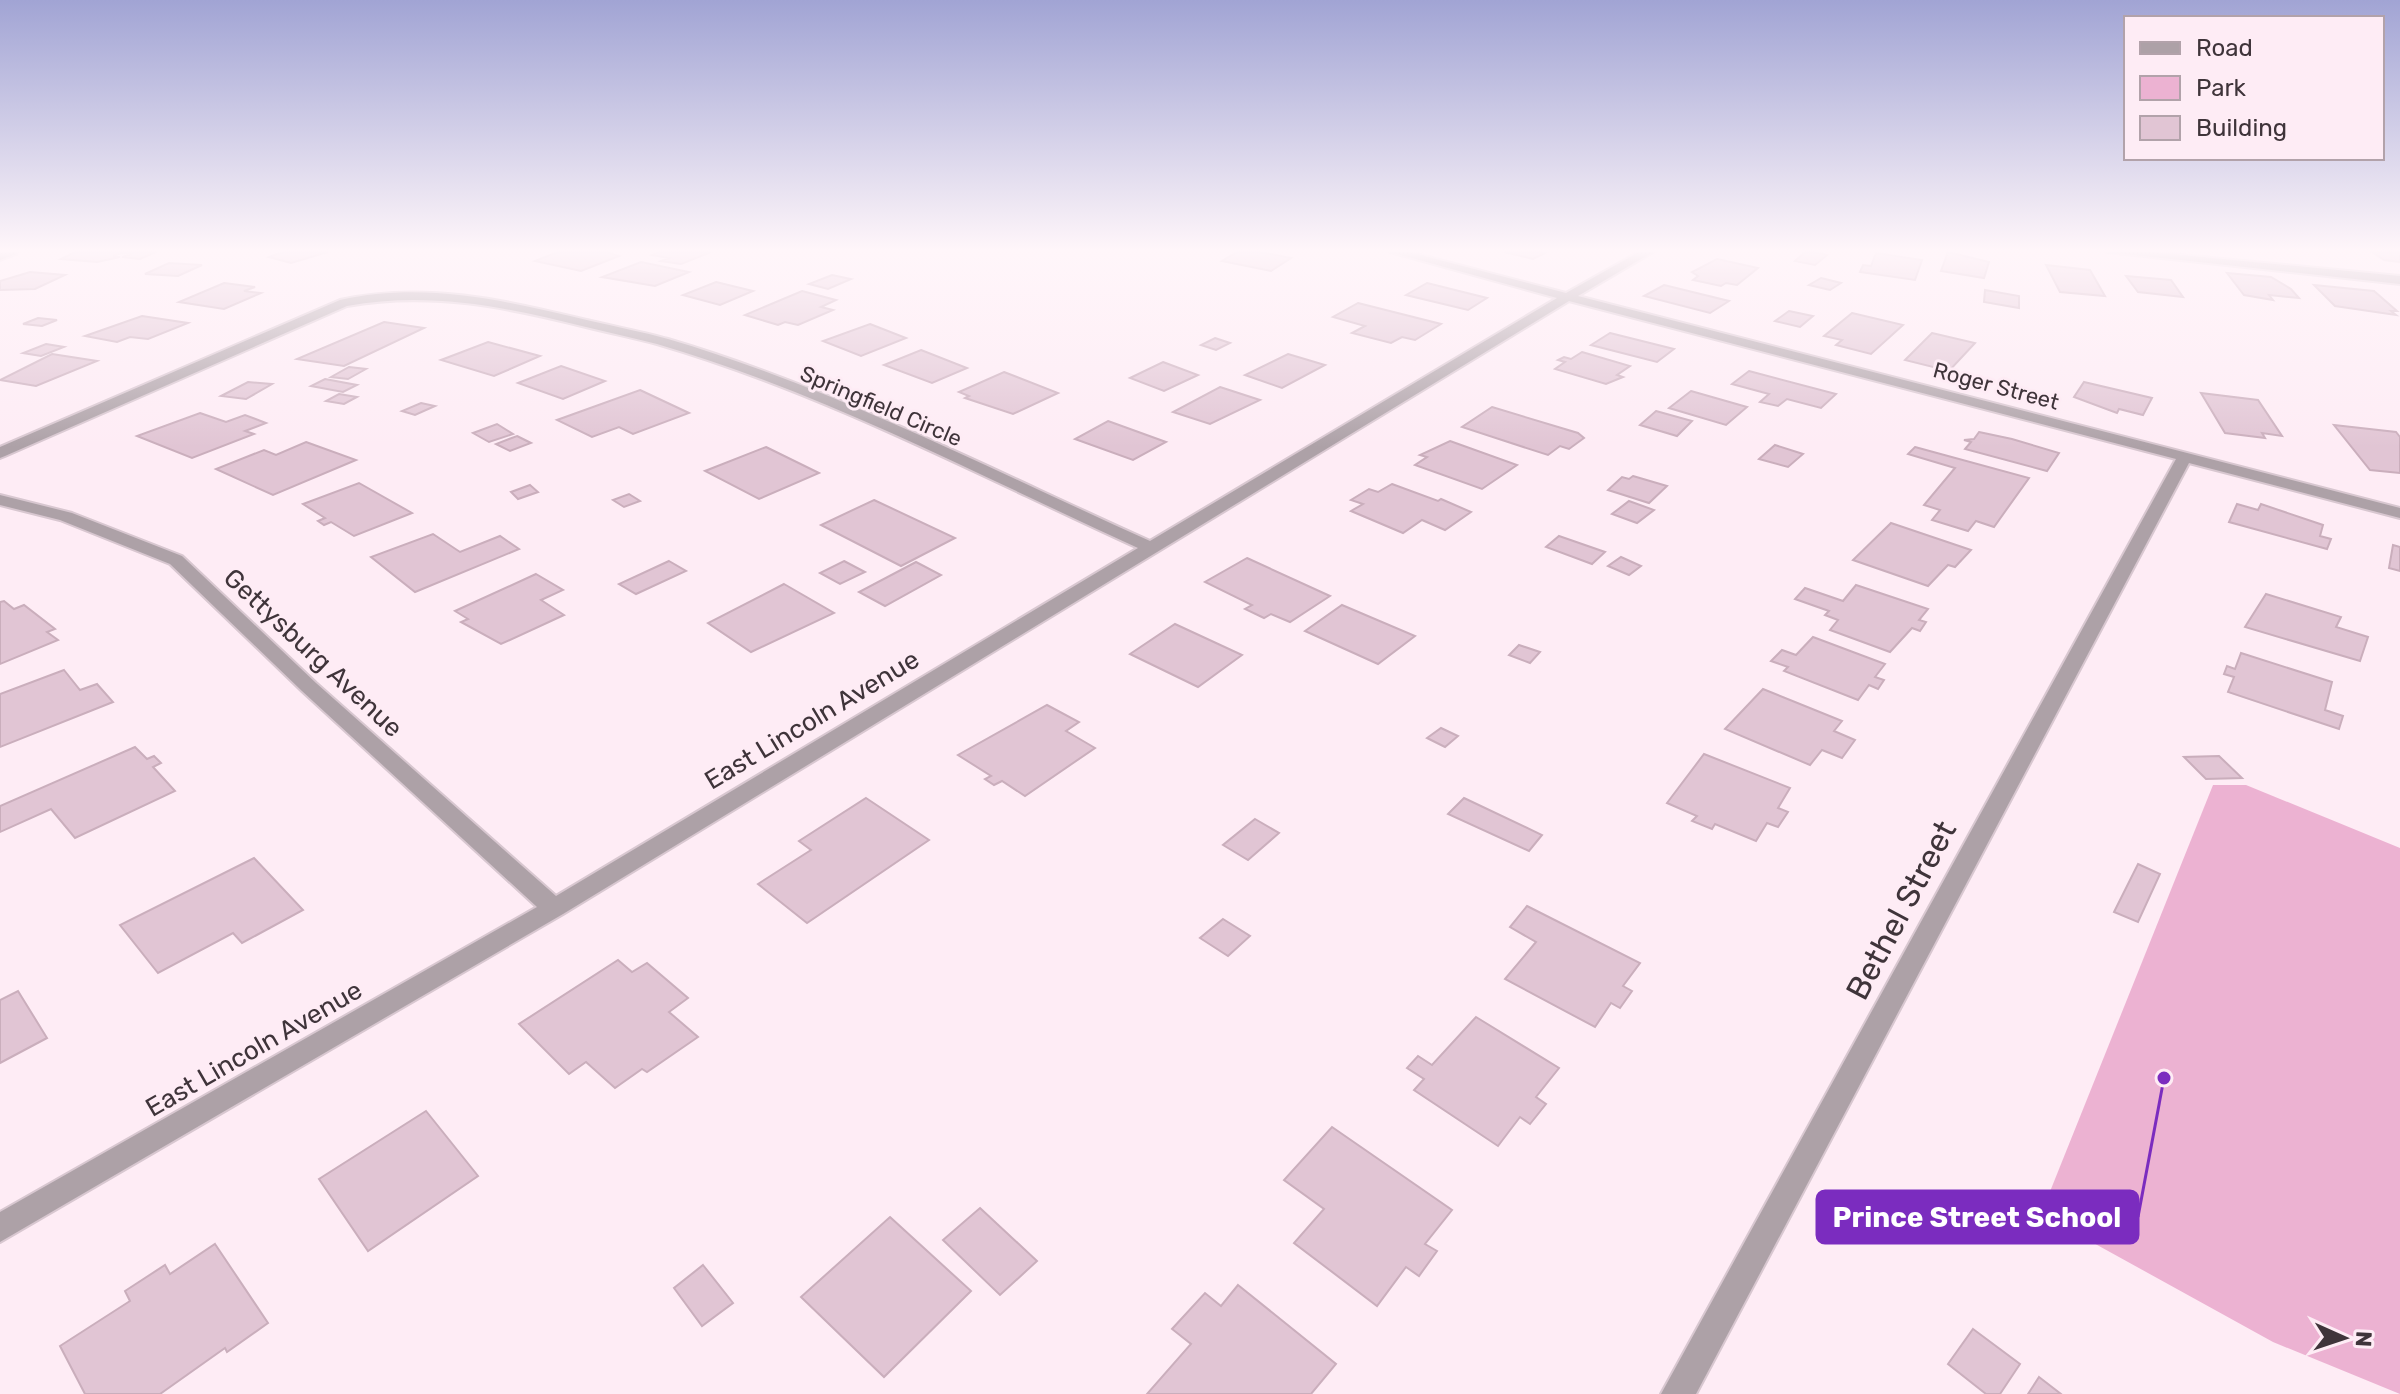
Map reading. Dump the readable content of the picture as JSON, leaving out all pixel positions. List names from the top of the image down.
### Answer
{
  "streets": {
    "street": [
      "Roger Street",
      "Springfield Circle",
      "Gettysburg Avenue",
      "East Lincoln Avenue",
      "Bethel Street"
    ]
  },
  "crossings": [
    ["Roger Street", "Bethel Street"],
    ["Springfield Circle", "East Lincoln Avenue"],
    ["Gettysburg Avenue", "East Lincoln Avenue"]
  ],
  "places": ["Prince Street School"],
  "legend": ["Road", "Park", "Building"],
  "north": "right"
}
